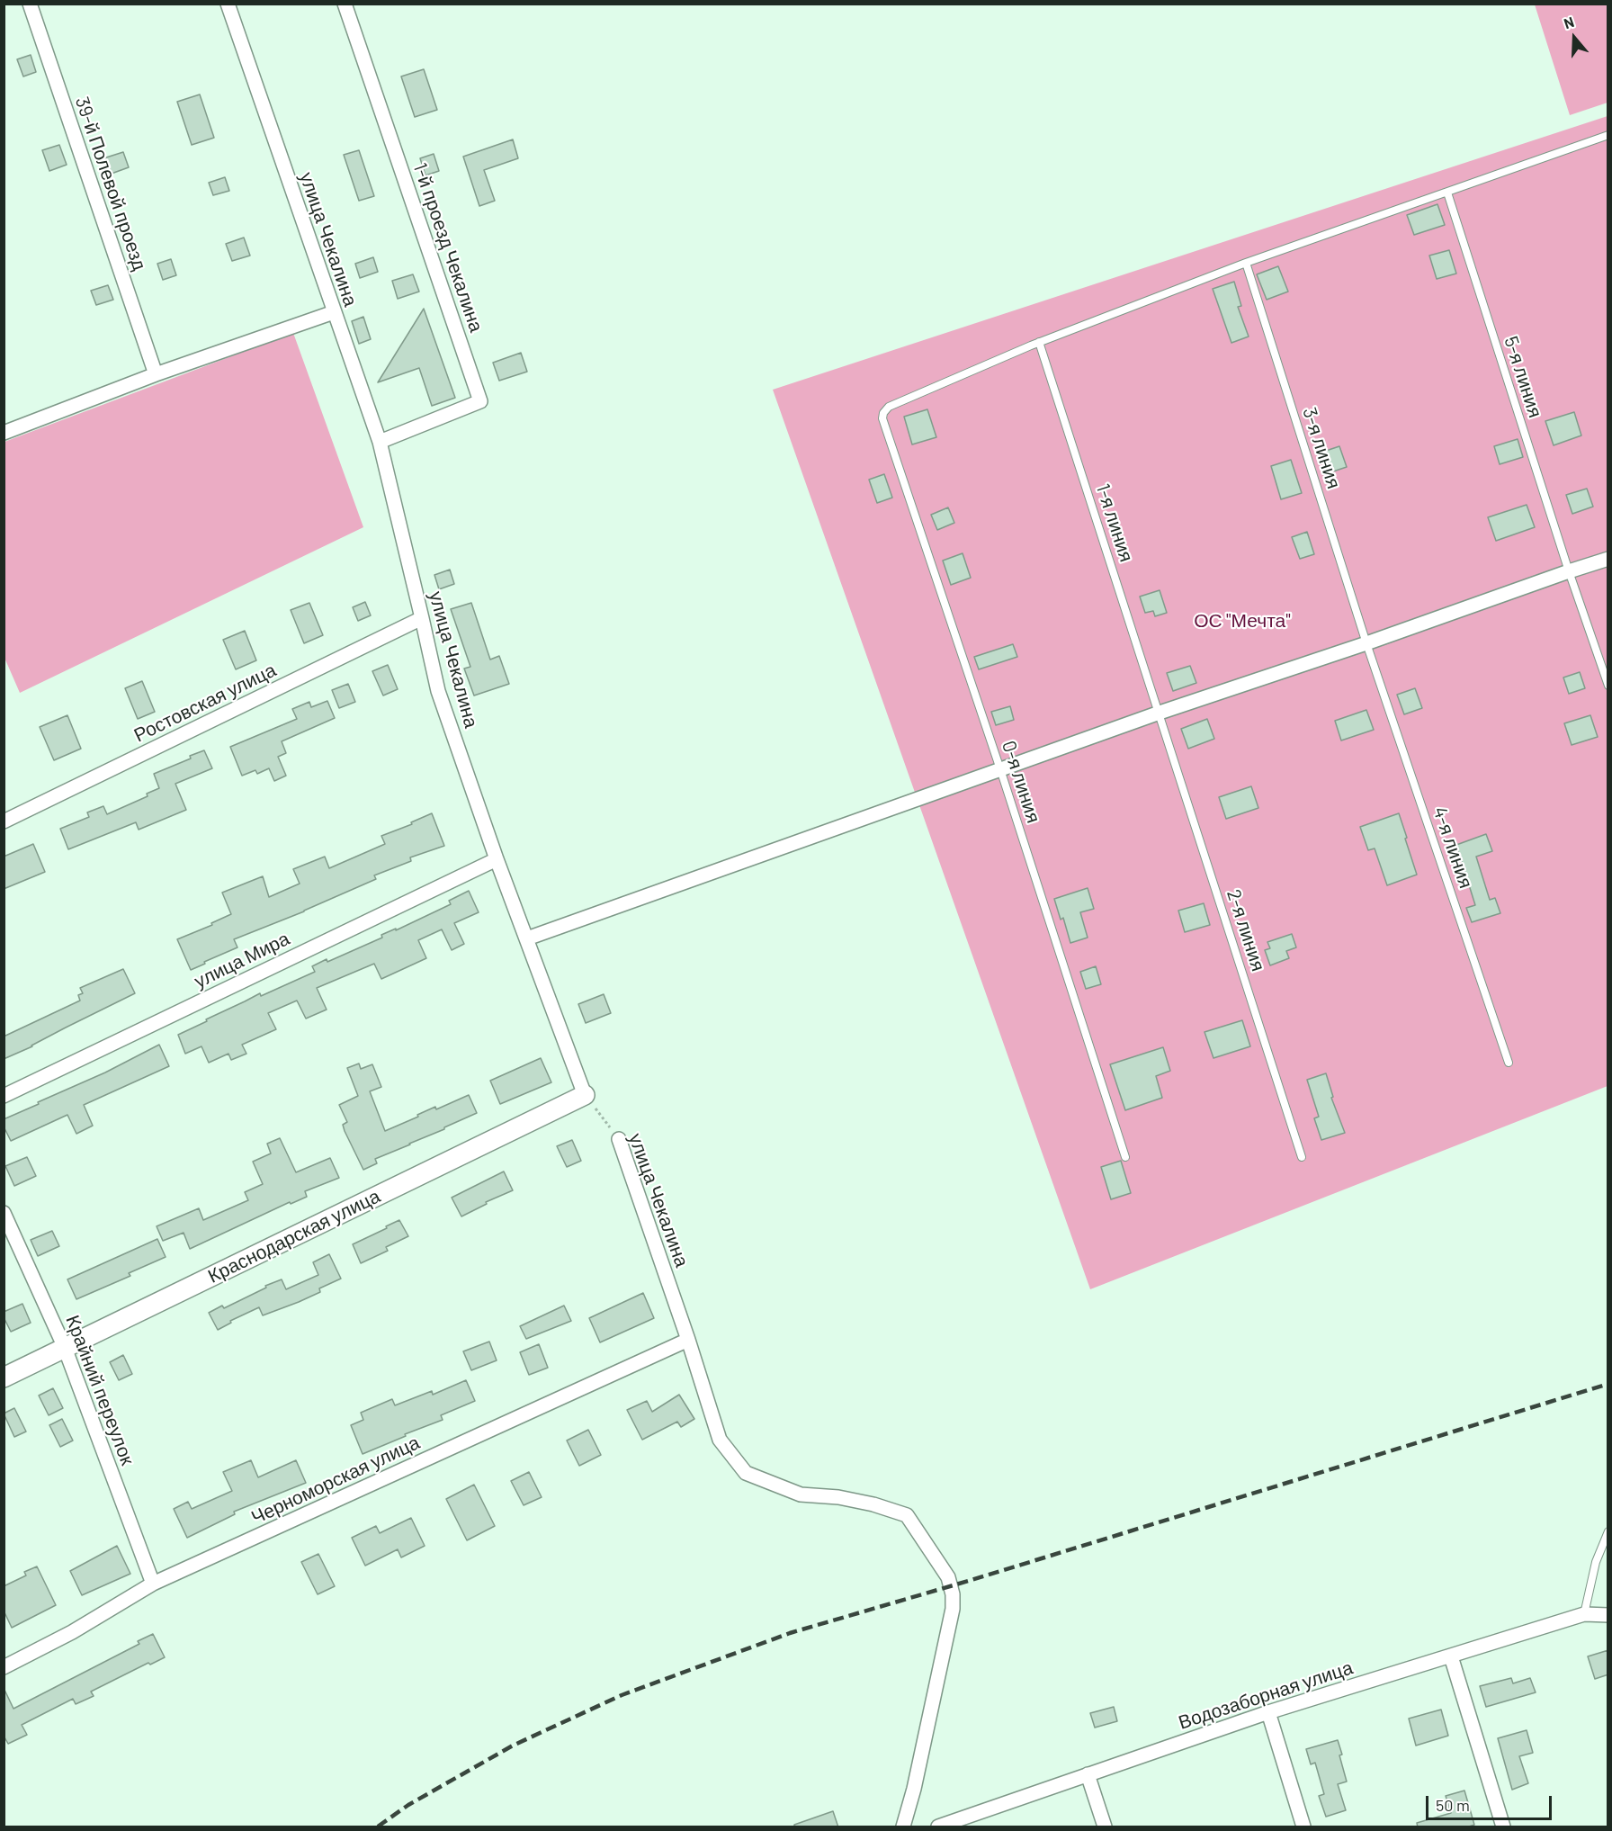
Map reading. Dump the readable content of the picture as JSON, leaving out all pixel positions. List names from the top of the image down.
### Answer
{
  "streets": {
    "street": [
      "39-й Полевой проезд",
      "улица Чекалина",
      "1-й проезд Чекалина",
      "Ростовская улица",
      "улица Мира",
      "Краснодарская улица",
      "Крайний переулок",
      "Черноморская улица",
      "Водозаборная улица"
    ],
    "lane": [
      "5-я линия",
      "3-я линия",
      "1-я линия",
      "0-я линия",
      "4-я линия",
      "2-я линия"
    ]
  },
  "crossings": [
    ["улица Чекалина", "1-й проезд Чекалина"],
    ["улица Чекалина", "Ростовская улица"],
    ["улица Чекалина", "улица Мира"],
    ["улица Чекалина", "Краснодарская улица"],
    ["улица Чекалина", "Черноморская улица"],
    ["3-я линия", "4-я линия"],
    ["1-я линия", "0-я линия"],
    ["1-я линия", "2-я линия"],
    ["Краснодарская улица", "Крайний переулок"],
    ["Крайний переулок", "Черноморская улица"]
  ],
  "parks": ["ОС \"Мечта\""],
  "scale_bar": "50 m",
  "north": "top"
}
